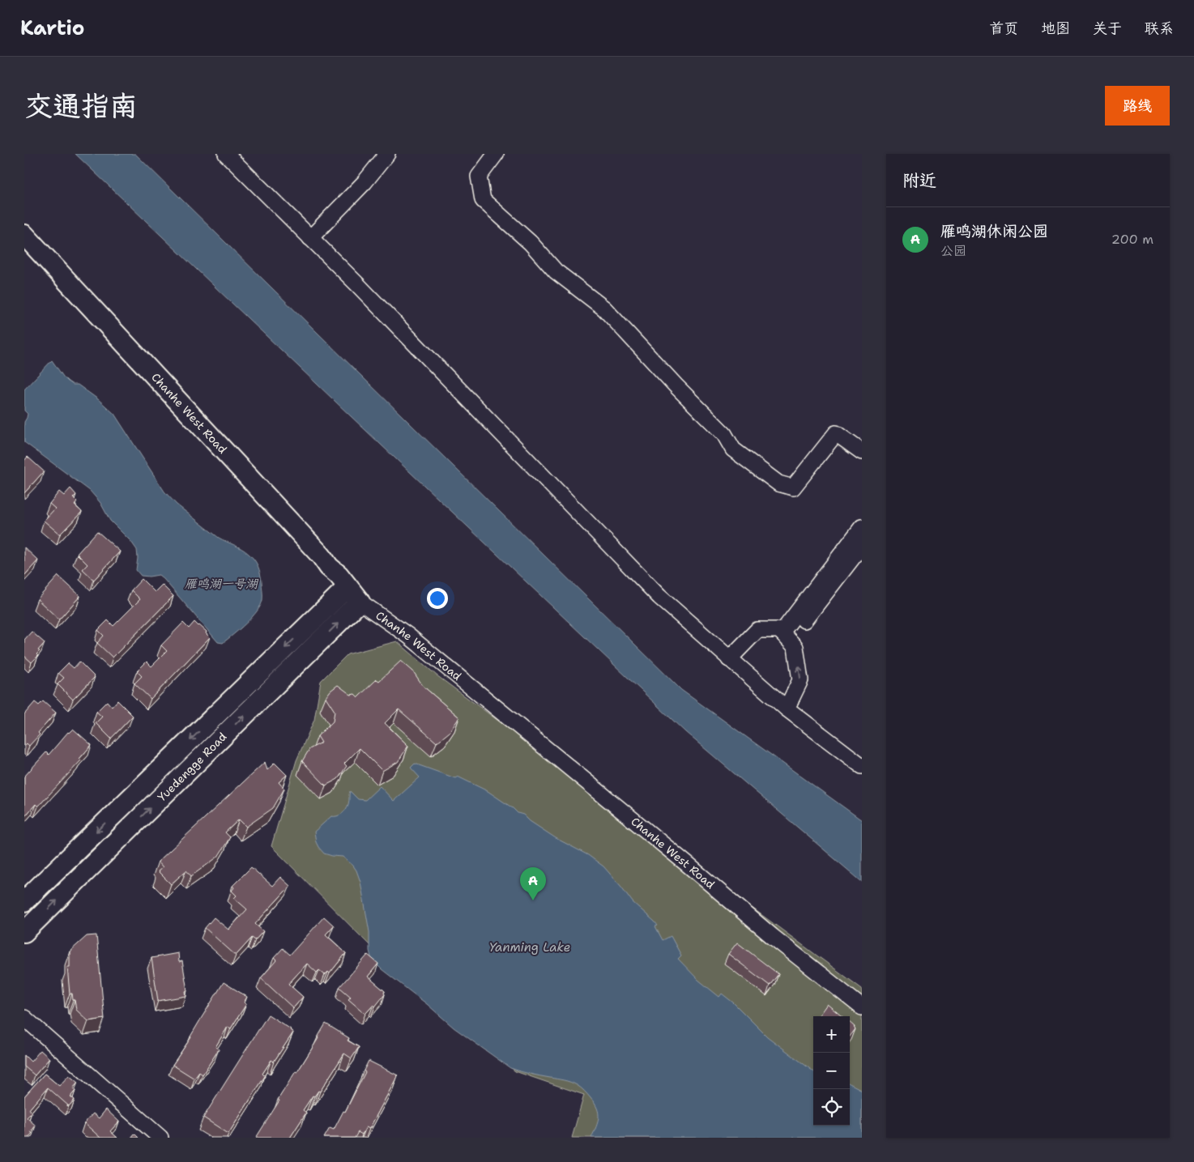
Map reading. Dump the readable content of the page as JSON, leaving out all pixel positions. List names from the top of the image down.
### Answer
{
  "streets": {
    "main road": ["Chanhe West Road", "Yuedengge Road"]
  },
  "crossings": [
    ["Chanhe West Road", "Yuedengge Road"]
  ],
  "water": ["雁鸣湖一号湖", "Yanming Lake"],
  "page": {
    "header": "Kartio",
    "nav": [
      "首页",
      "地图",
      "关于",
      "联系"
    ],
    "buttons": "路线",
    "title": "交通指南",
    "heading": "附近",
    "list": [
      {
        "mark": "A",
        "name": "雁鸣湖休闲公园",
        "note": "公园",
        "value": "200 m"
      }
    ],
    "pins": "A",
    "map_buttons": ["+", "−"]
  }
}
